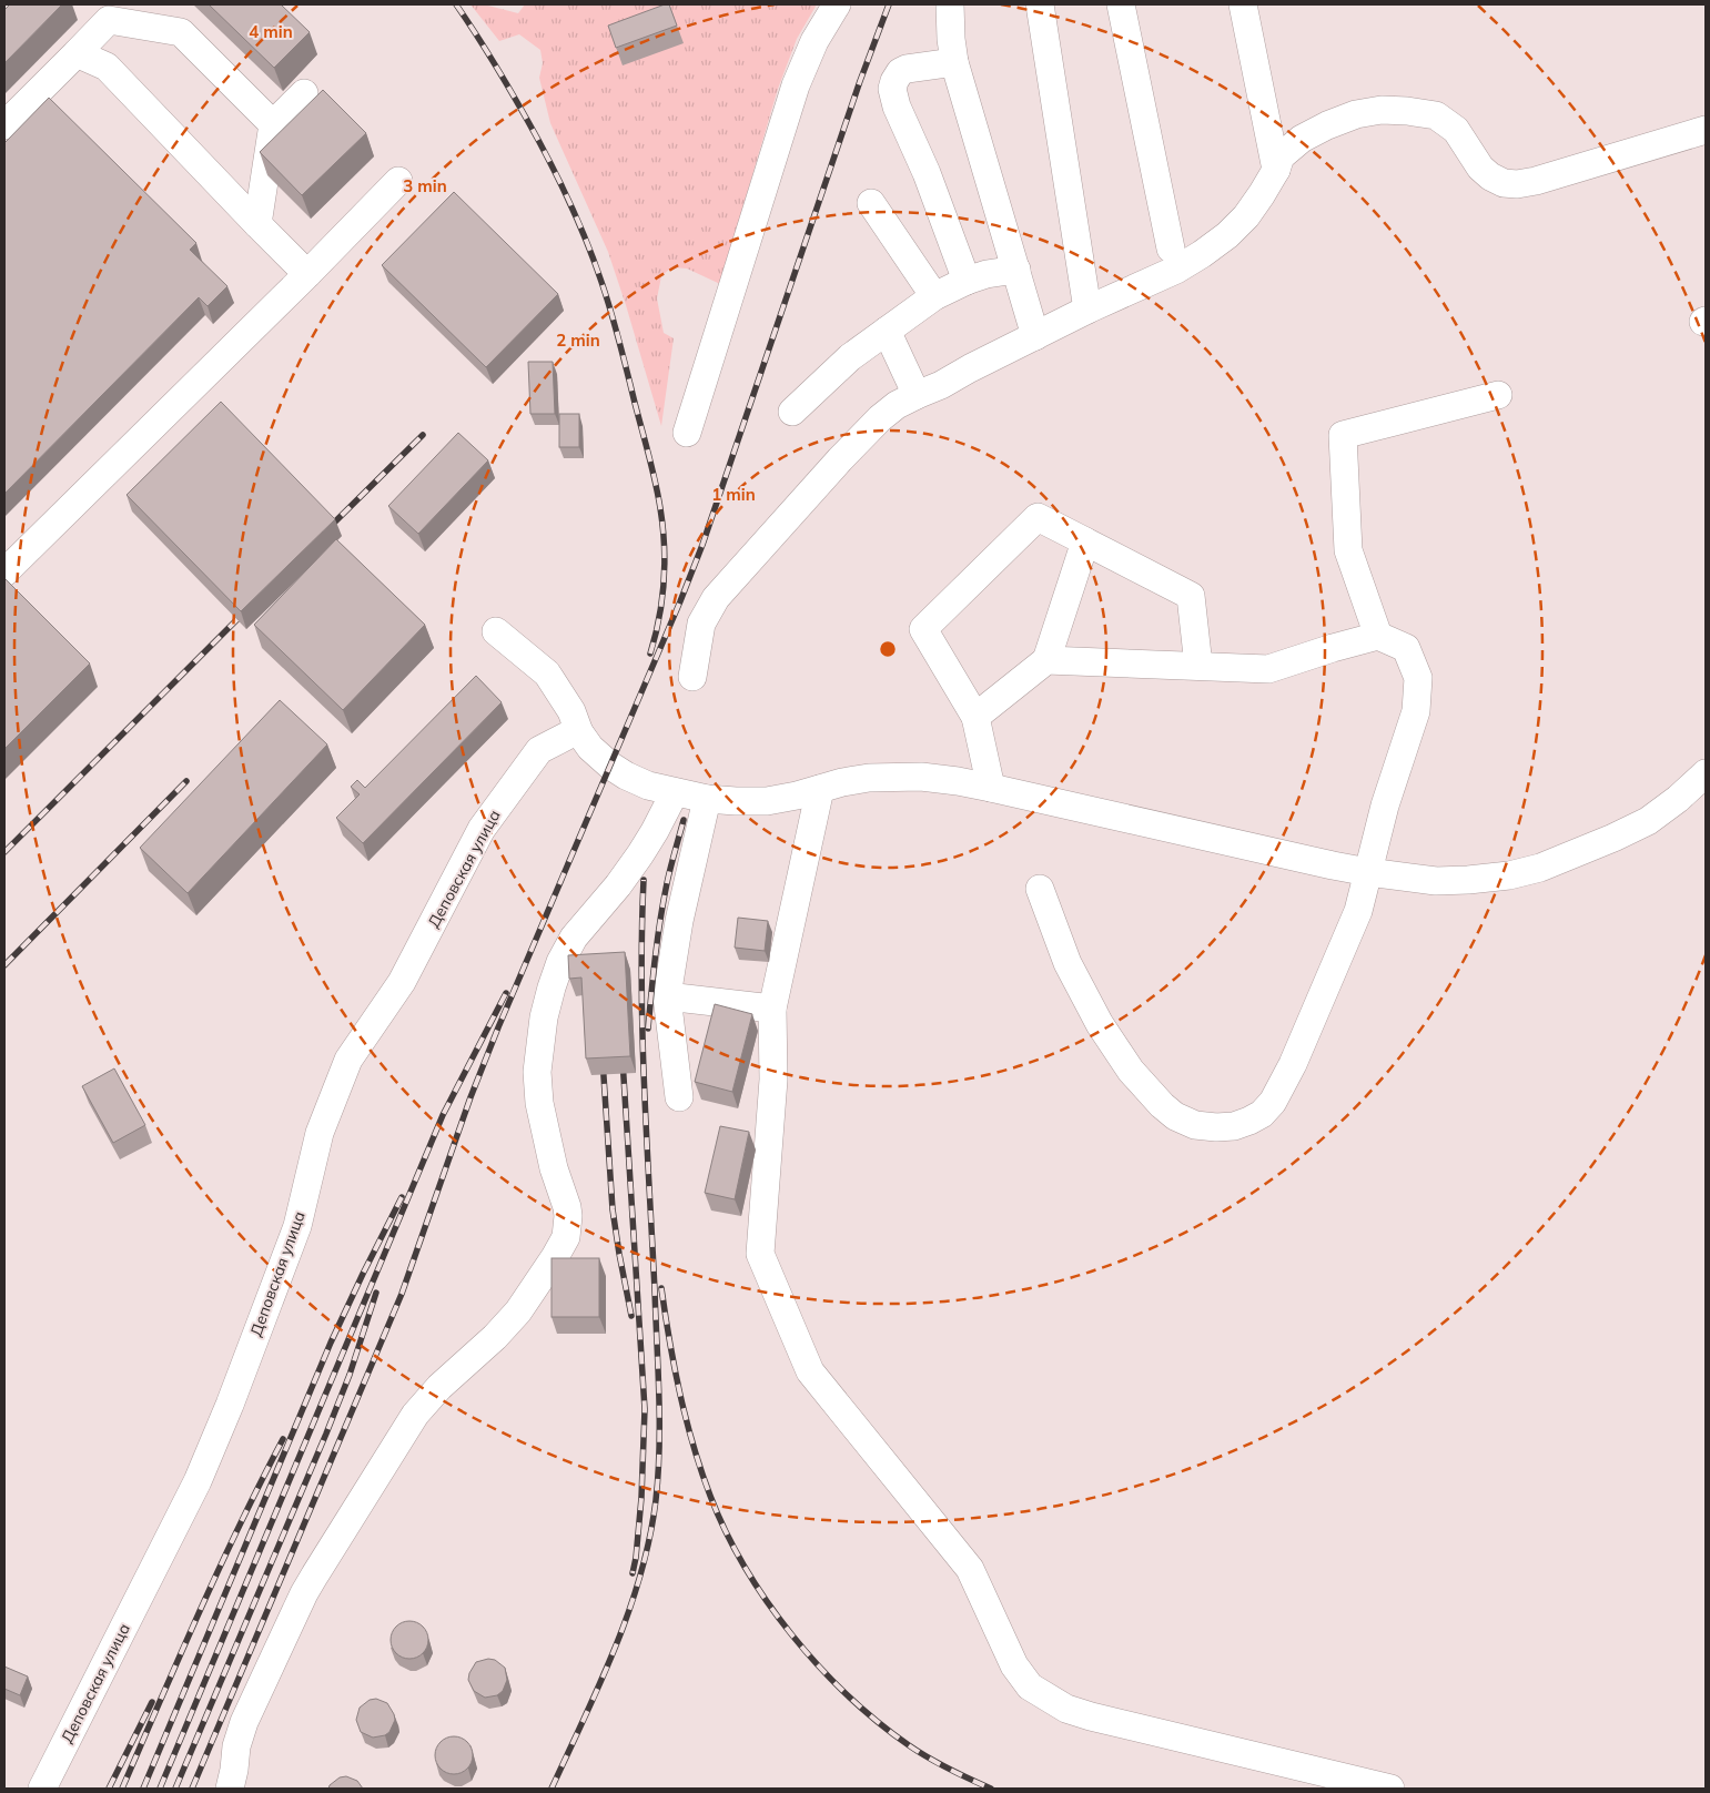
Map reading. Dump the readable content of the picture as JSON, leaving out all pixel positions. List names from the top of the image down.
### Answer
{
  "streets": {
    "street": ["Деповская улица"]
  },
  "rings": [
    "4 min",
    "3 min",
    "2 min",
    "1 min"
  ]
}
